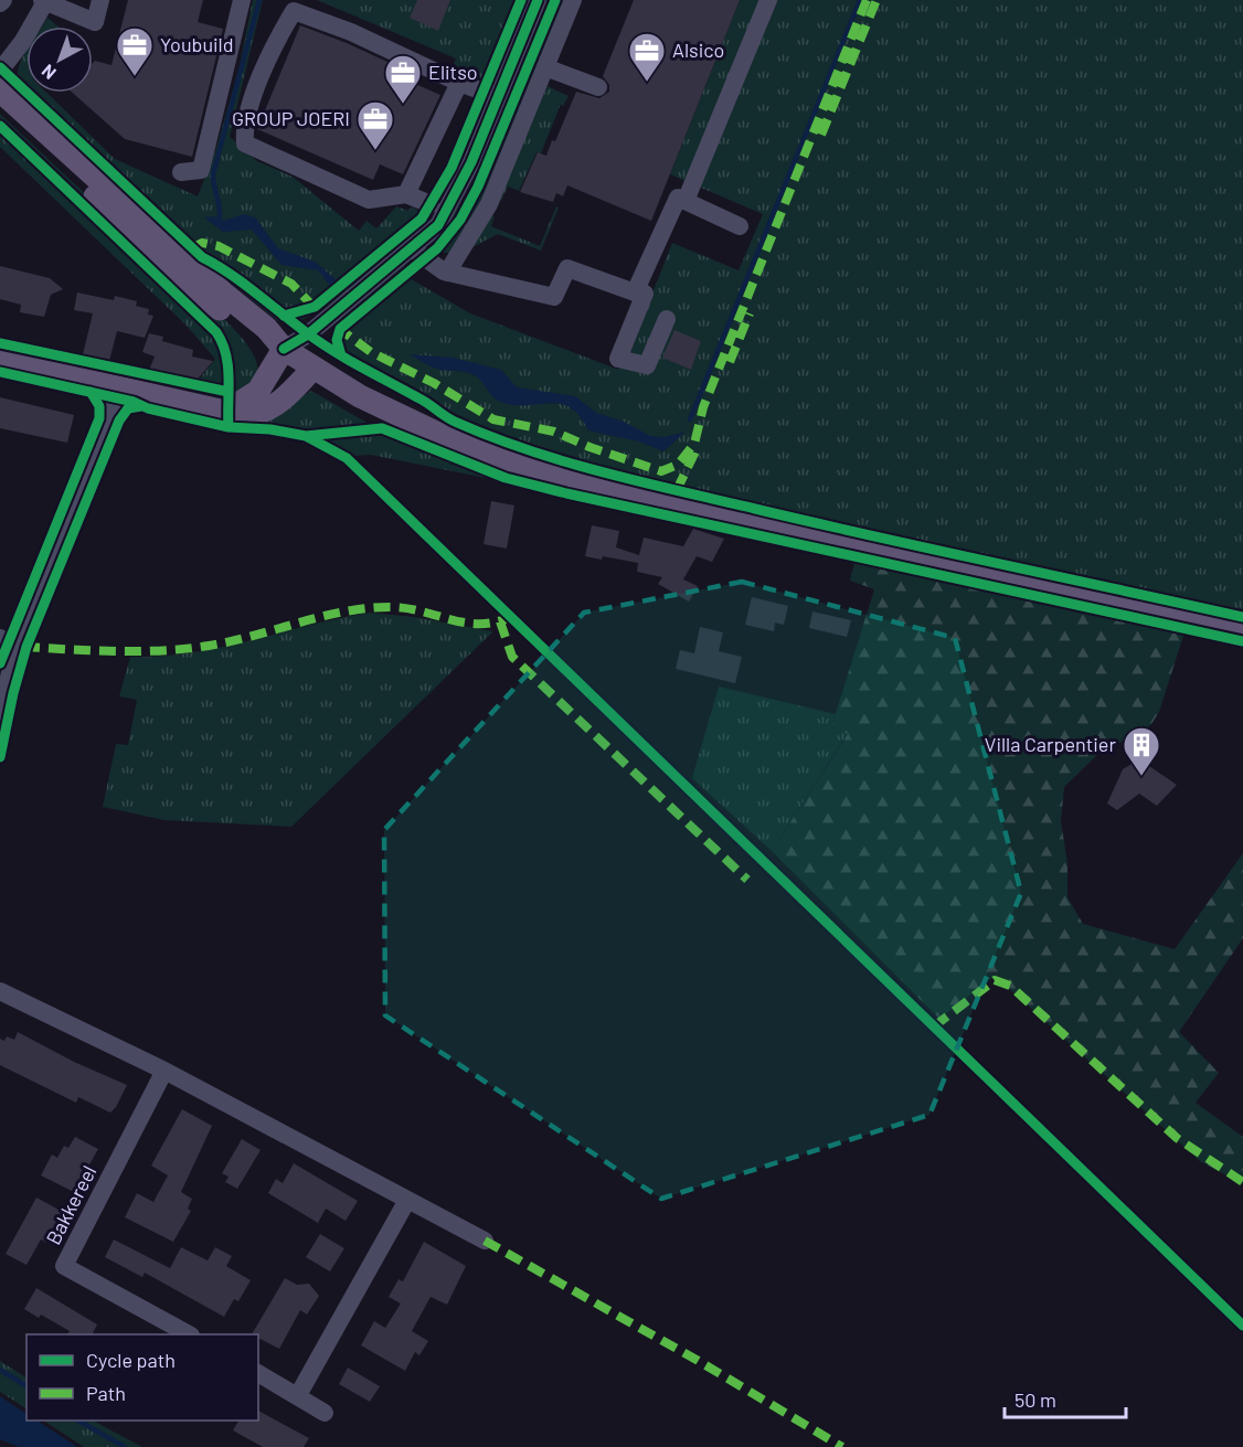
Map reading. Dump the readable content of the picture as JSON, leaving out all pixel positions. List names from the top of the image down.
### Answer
{
  "streets": {
    "street": ["Bakkereel"]
  },
  "places": {
    "office": [
      "Youbuild",
      "Alsico",
      "Elitso",
      "GROUP JOERI"
    ],
    "building": ["Villa Carpentier"]
  },
  "legend": ["Cycle path", "Path"],
  "scale_bar": "50 m",
  "north": "bottom left"
}
